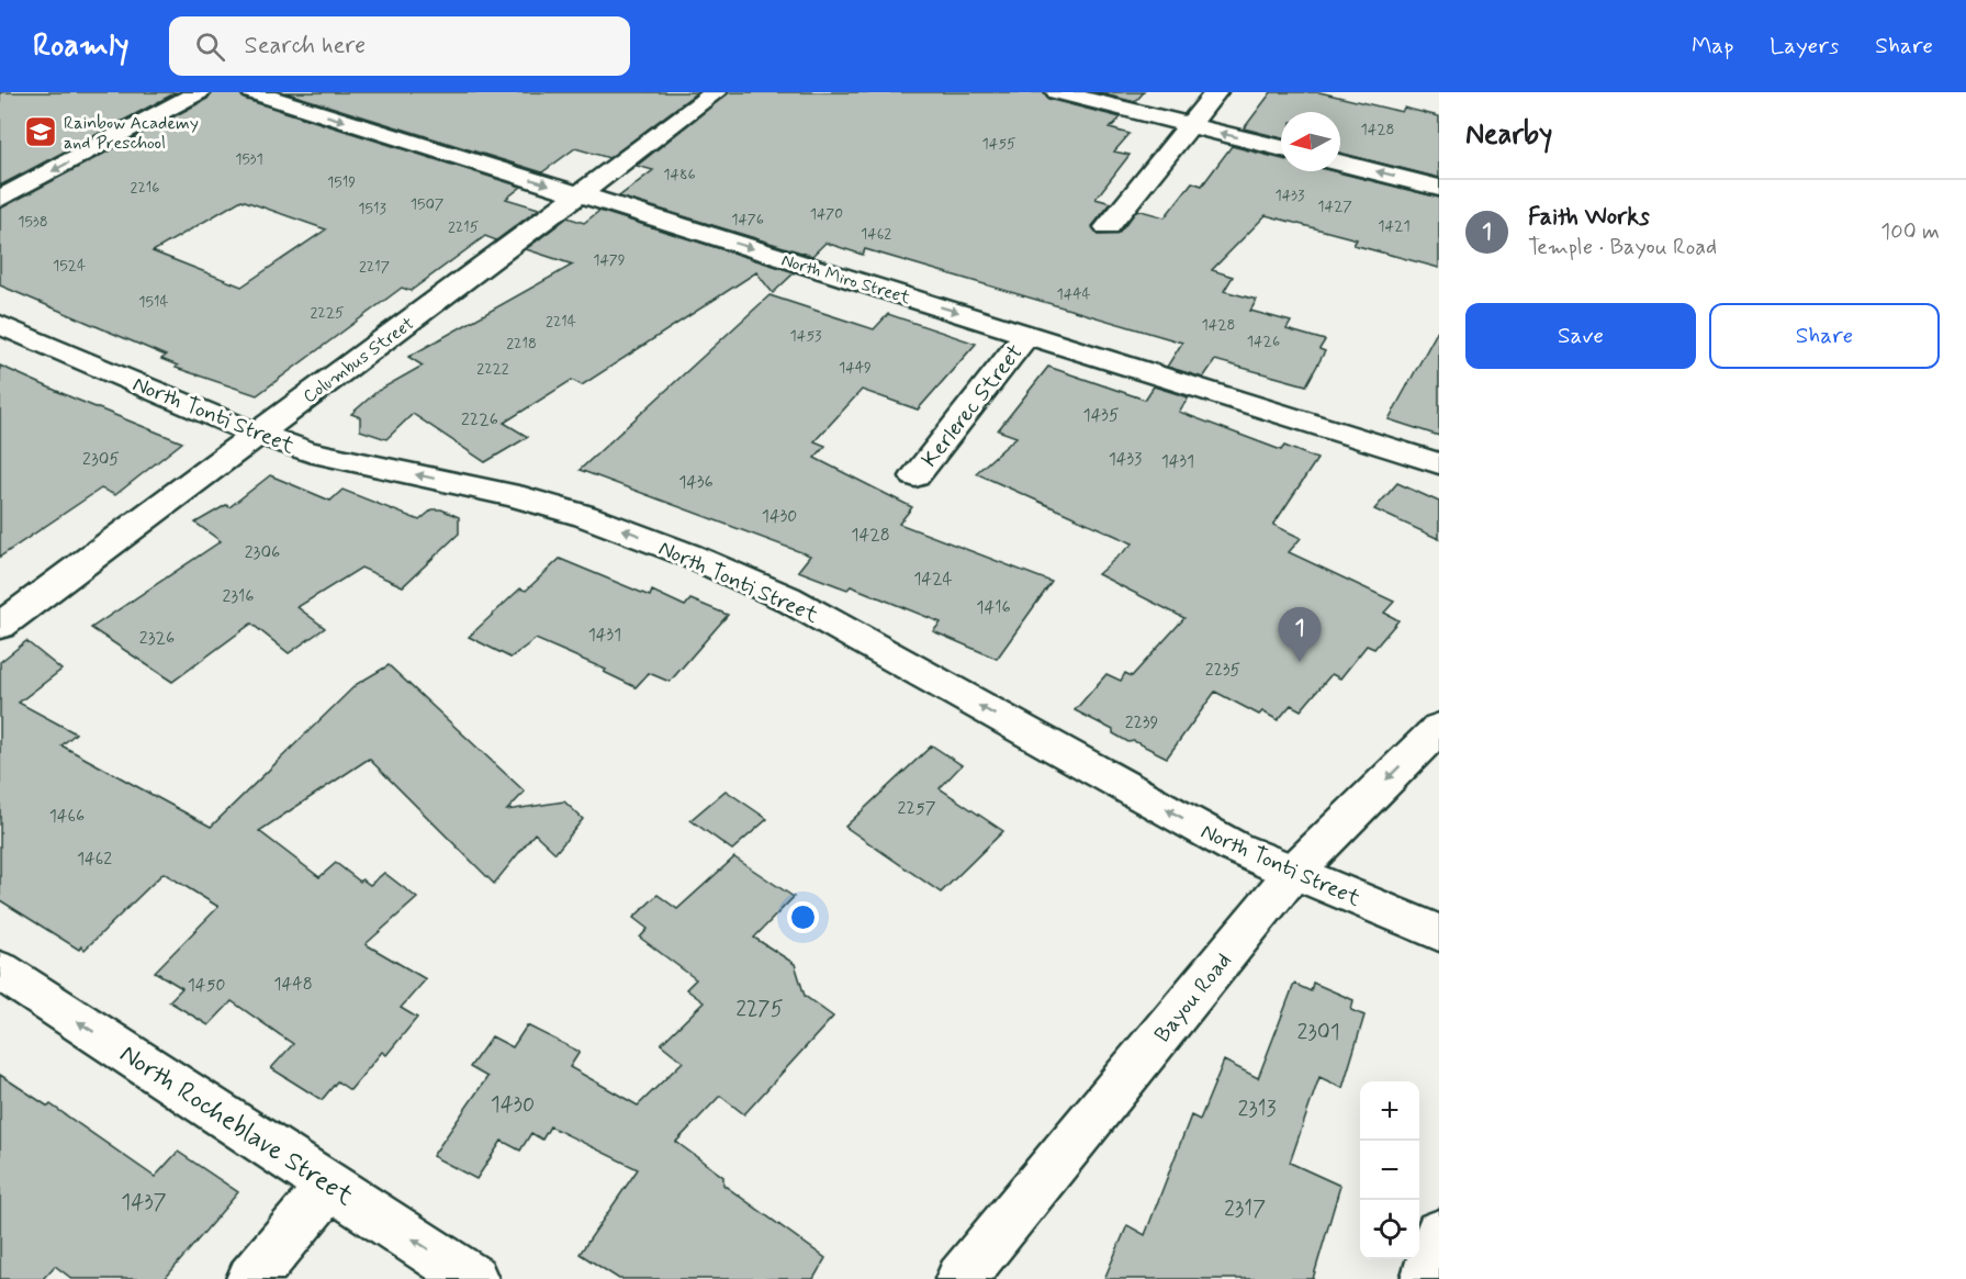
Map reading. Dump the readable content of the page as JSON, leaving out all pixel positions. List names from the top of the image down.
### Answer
{
  "streets": {
    "street": [
      "North Miro Street",
      "Columbus Street",
      "Kerlerec Street",
      "North Tonti Street",
      "Bayou Road",
      "North Rocheblave Street"
    ]
  },
  "crossings": [
    ["North Miro Street", "Columbus Street"],
    ["North Miro Street", "Kerlerec Street"],
    ["Columbus Street", "North Tonti Street"],
    ["North Tonti Street", "Bayou Road"]
  ],
  "one_way": ["North Miro Street", "North Tonti Street", "North Rocheblave Street"],
  "places": {
    "school or university": ["Rainbow Academy and Preschool"]
  },
  "house_numbers": [
    "1428",
    "1455",
    "1531",
    "1486",
    "1519",
    "2216",
    "1433",
    "1507",
    "1427",
    "1513",
    "1470",
    "1476",
    "1538",
    "1421",
    "2215",
    "1462",
    "1479",
    "1524",
    "2217",
    "1444",
    "1514",
    "2225",
    "2214",
    "1428",
    "1453",
    "1426",
    "2218",
    "1449",
    "2222",
    "1435",
    "2226",
    "2305",
    "1433",
    "1431",
    "1436",
    "1430",
    "1428",
    "2306",
    "1424",
    "2316",
    "1416",
    "1431",
    "2326",
    "2235",
    "2239",
    "2257",
    "1466",
    "1462",
    "1448",
    "1450",
    "2275",
    "2301",
    "1430",
    "2313",
    "1437",
    "2317"
  ],
  "north": "left",
  "page": {
    "header": "Roamly",
    "search": "Search here",
    "nav": ["Map", "Layers", "Share"],
    "heading": "Nearby",
    "list": [
      {
        "mark": "1",
        "name": "Faith Works",
        "note": "Temple · Bayou Road",
        "value": "100 m"
      }
    ],
    "buttons": ["Save", "Share"],
    "pins": "1",
    "map_buttons": ["+", "−"]
  }
}
